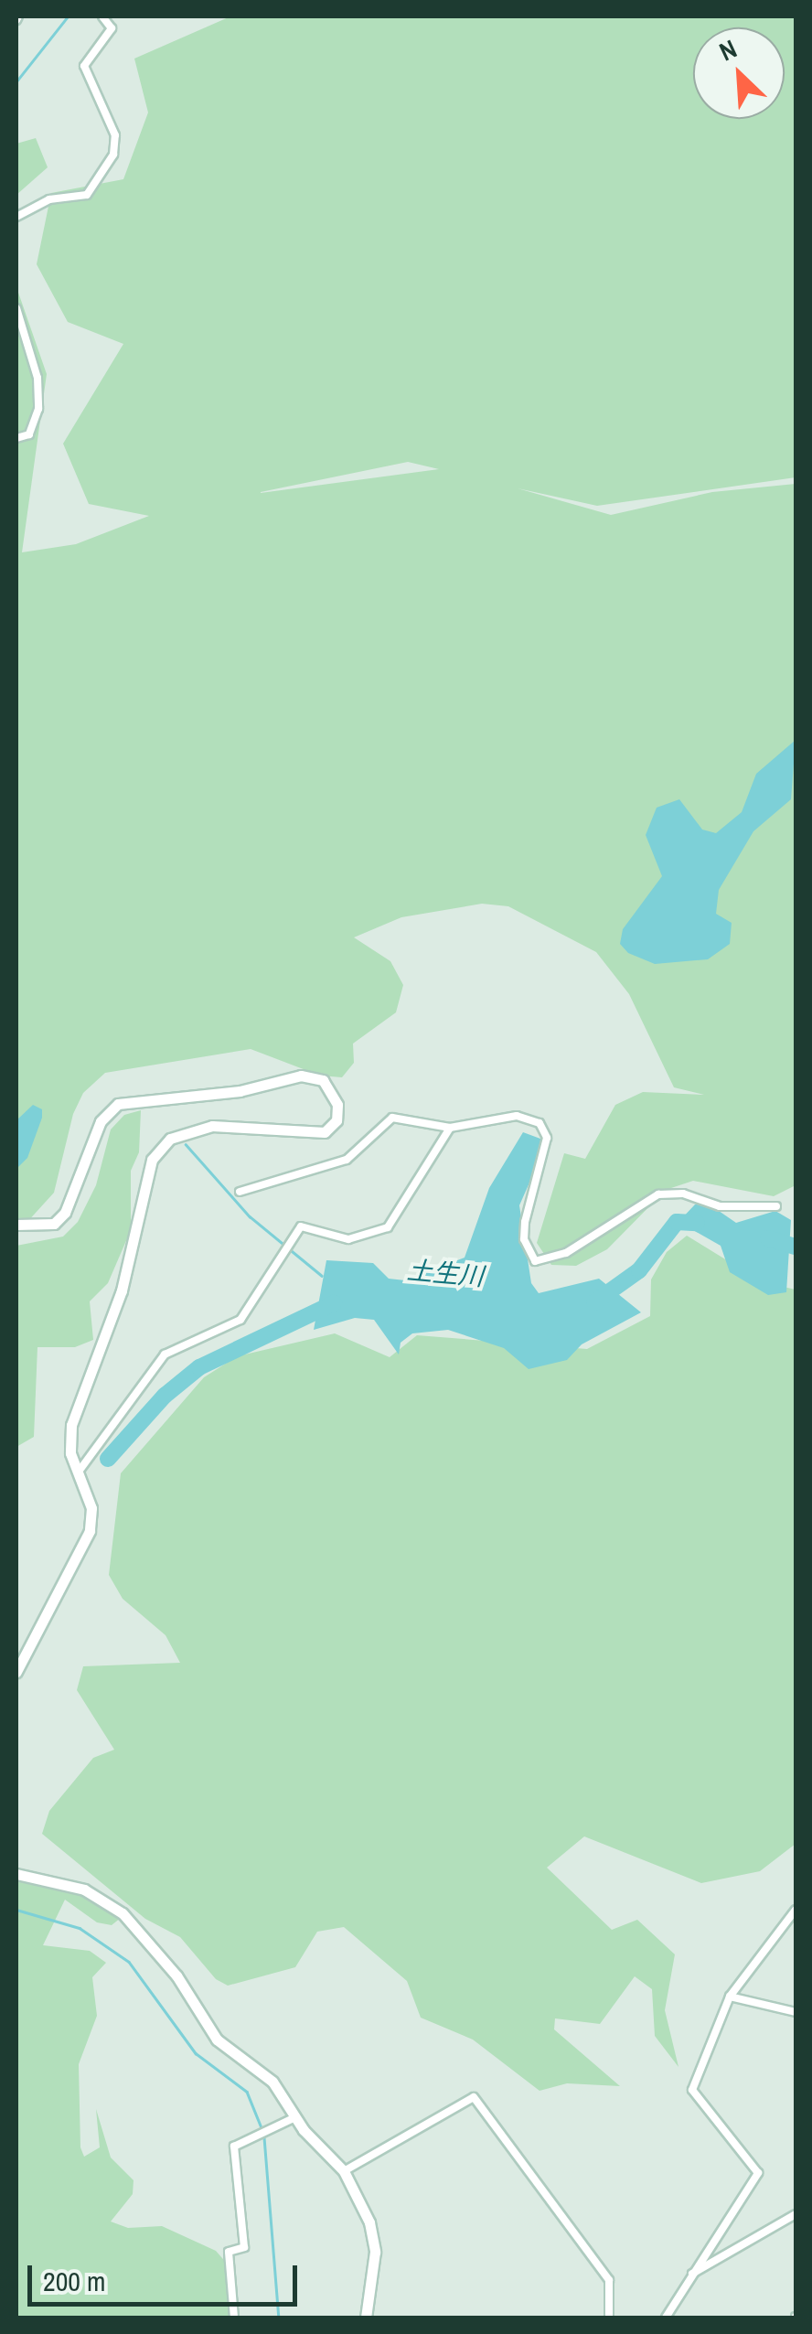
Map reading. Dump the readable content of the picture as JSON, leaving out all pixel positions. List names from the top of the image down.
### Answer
{
  "water": ["土生川"],
  "scale_bar": "200 m",
  "north": "top left"
}
